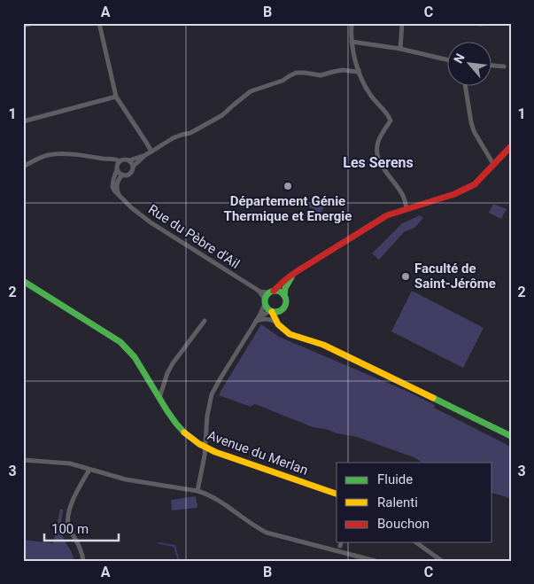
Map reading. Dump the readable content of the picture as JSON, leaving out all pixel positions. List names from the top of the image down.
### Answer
{
  "streets": {
    "street": ["Rue du Pèbre d'Ail", "Avenue du Merlan"]
  },
  "districts": ["Les Serens"],
  "places": ["Département Génie Thermique et Energie", "Faculté de Saint-Jérôme"],
  "legend": ["Fluide", "Ralenti", "Bouchon"],
  "scale_bar": "100 m",
  "north": "top left",
  "grid": {
    "columns": ["A", "B", "C"],
    "rows": ["1", "2", "3"]
  }
}
